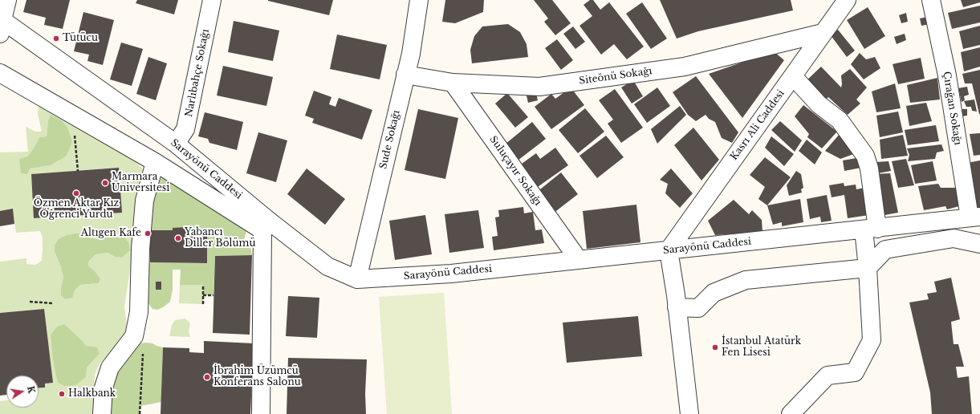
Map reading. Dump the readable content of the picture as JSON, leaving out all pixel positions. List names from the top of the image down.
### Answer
{
  "streets": {
    "street": [
      "Narlıbahçe Sokağı",
      "Siteönü Sokağı",
      "Çırağan Sokağı",
      "Kasrı Ali Caddesi",
      "Sude Sokağı",
      "Sarayönü Caddesi",
      "Suluçayır Sokağı"
    ]
  },
  "crossings": [
    ["Narlıbahçe Sokağı", "Sarayönü Caddesi"],
    ["Siteönü Sokağı", "Kasrı Ali Caddesi"],
    ["Siteönü Sokağı", "Sude Sokağı"],
    ["Siteönü Sokağı", "Suluçayır Sokağı"],
    ["Çırağan Sokağı", "Sarayönü Caddesi"],
    ["Kasrı Ali Caddesi", "Sarayönü Caddesi"],
    ["Sude Sokağı", "Sarayönü Caddesi"],
    ["Sarayönü Caddesi", "Suluçayır Sokağı"]
  ],
  "places": [
    "Tütücu",
    "Marmara Üniversitesi",
    "Özmen Aktar Kız Öğrenci Yurdu",
    "Altıgen Kafe",
    "Yabancı Diller Bölümü",
    "İstanbul Atatürk Fen Lisesi",
    "İbrahim Üzümcü Konferans Salonu",
    "Halkbank"
  ],
  "north": "right"
}
